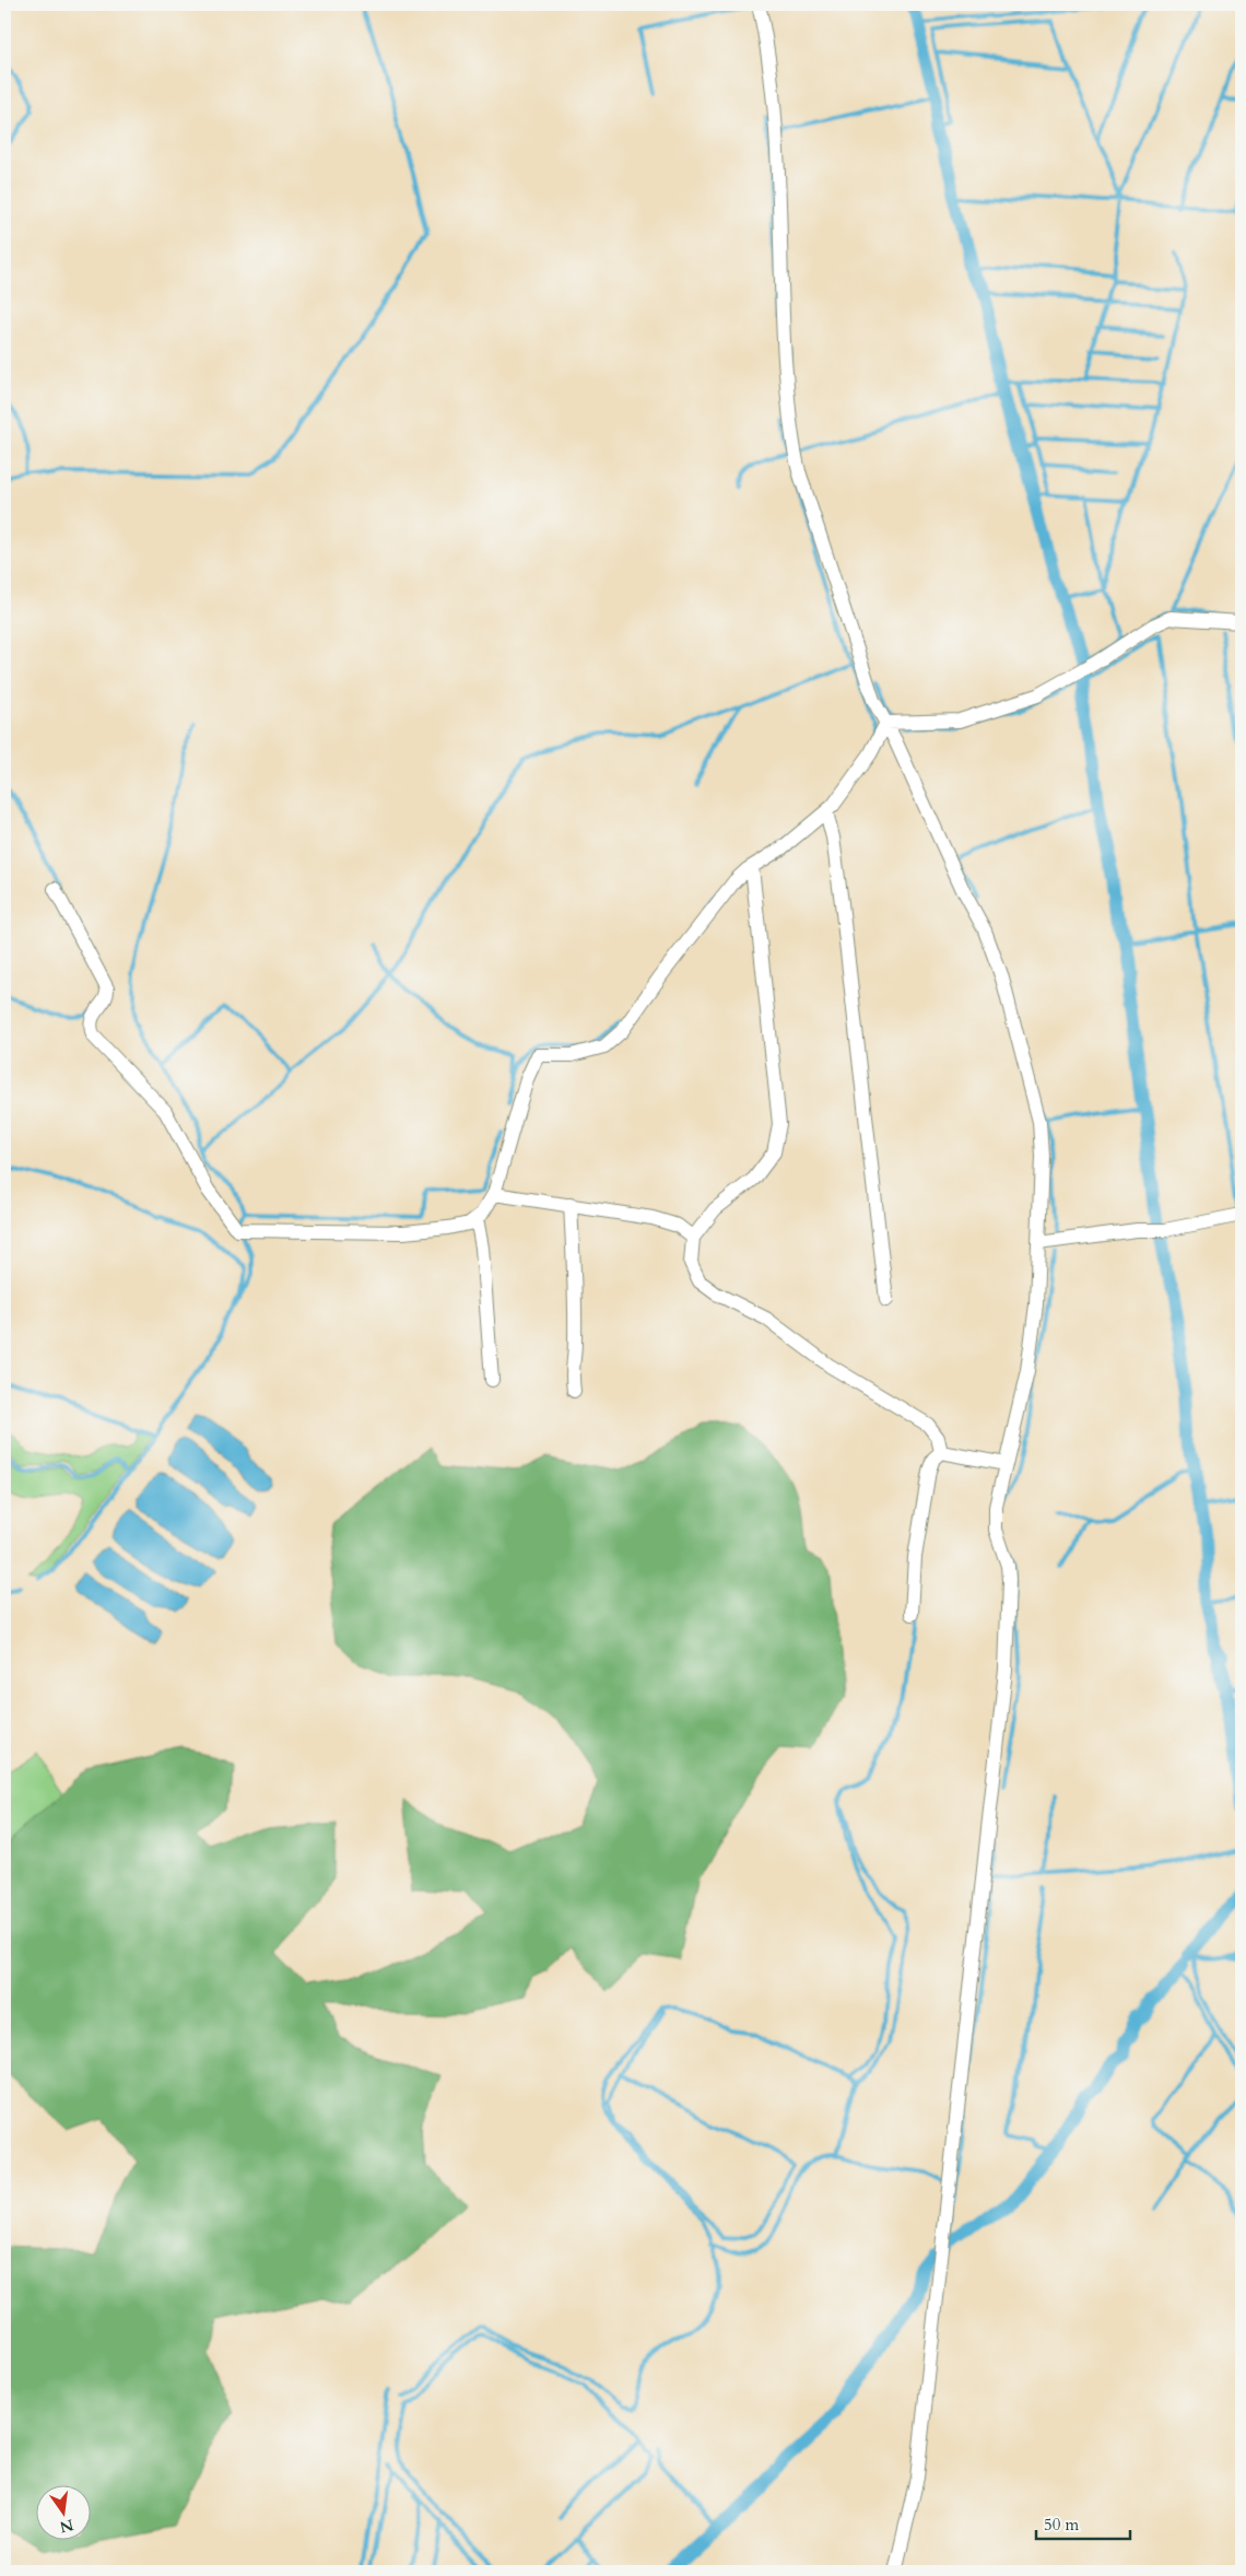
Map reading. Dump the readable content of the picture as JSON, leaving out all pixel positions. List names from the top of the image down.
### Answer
{
  "scale_bar": "50 m",
  "north": "bottom"
}
